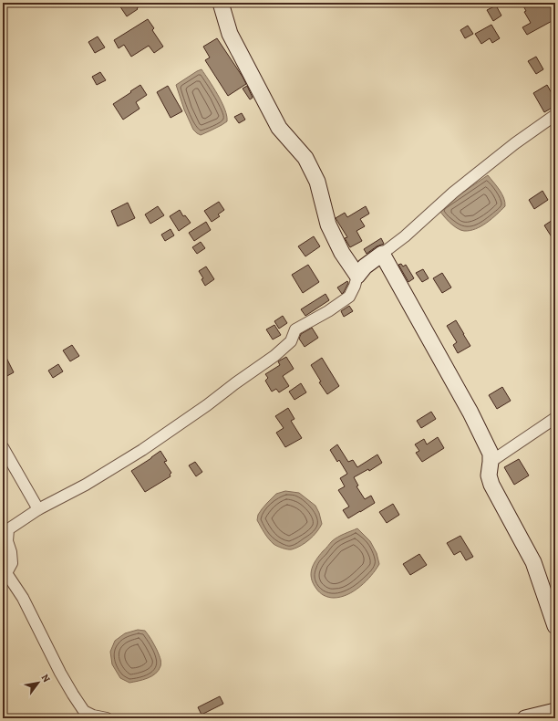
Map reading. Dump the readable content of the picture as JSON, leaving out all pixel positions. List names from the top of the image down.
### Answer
{
  "north": "top right"
}
